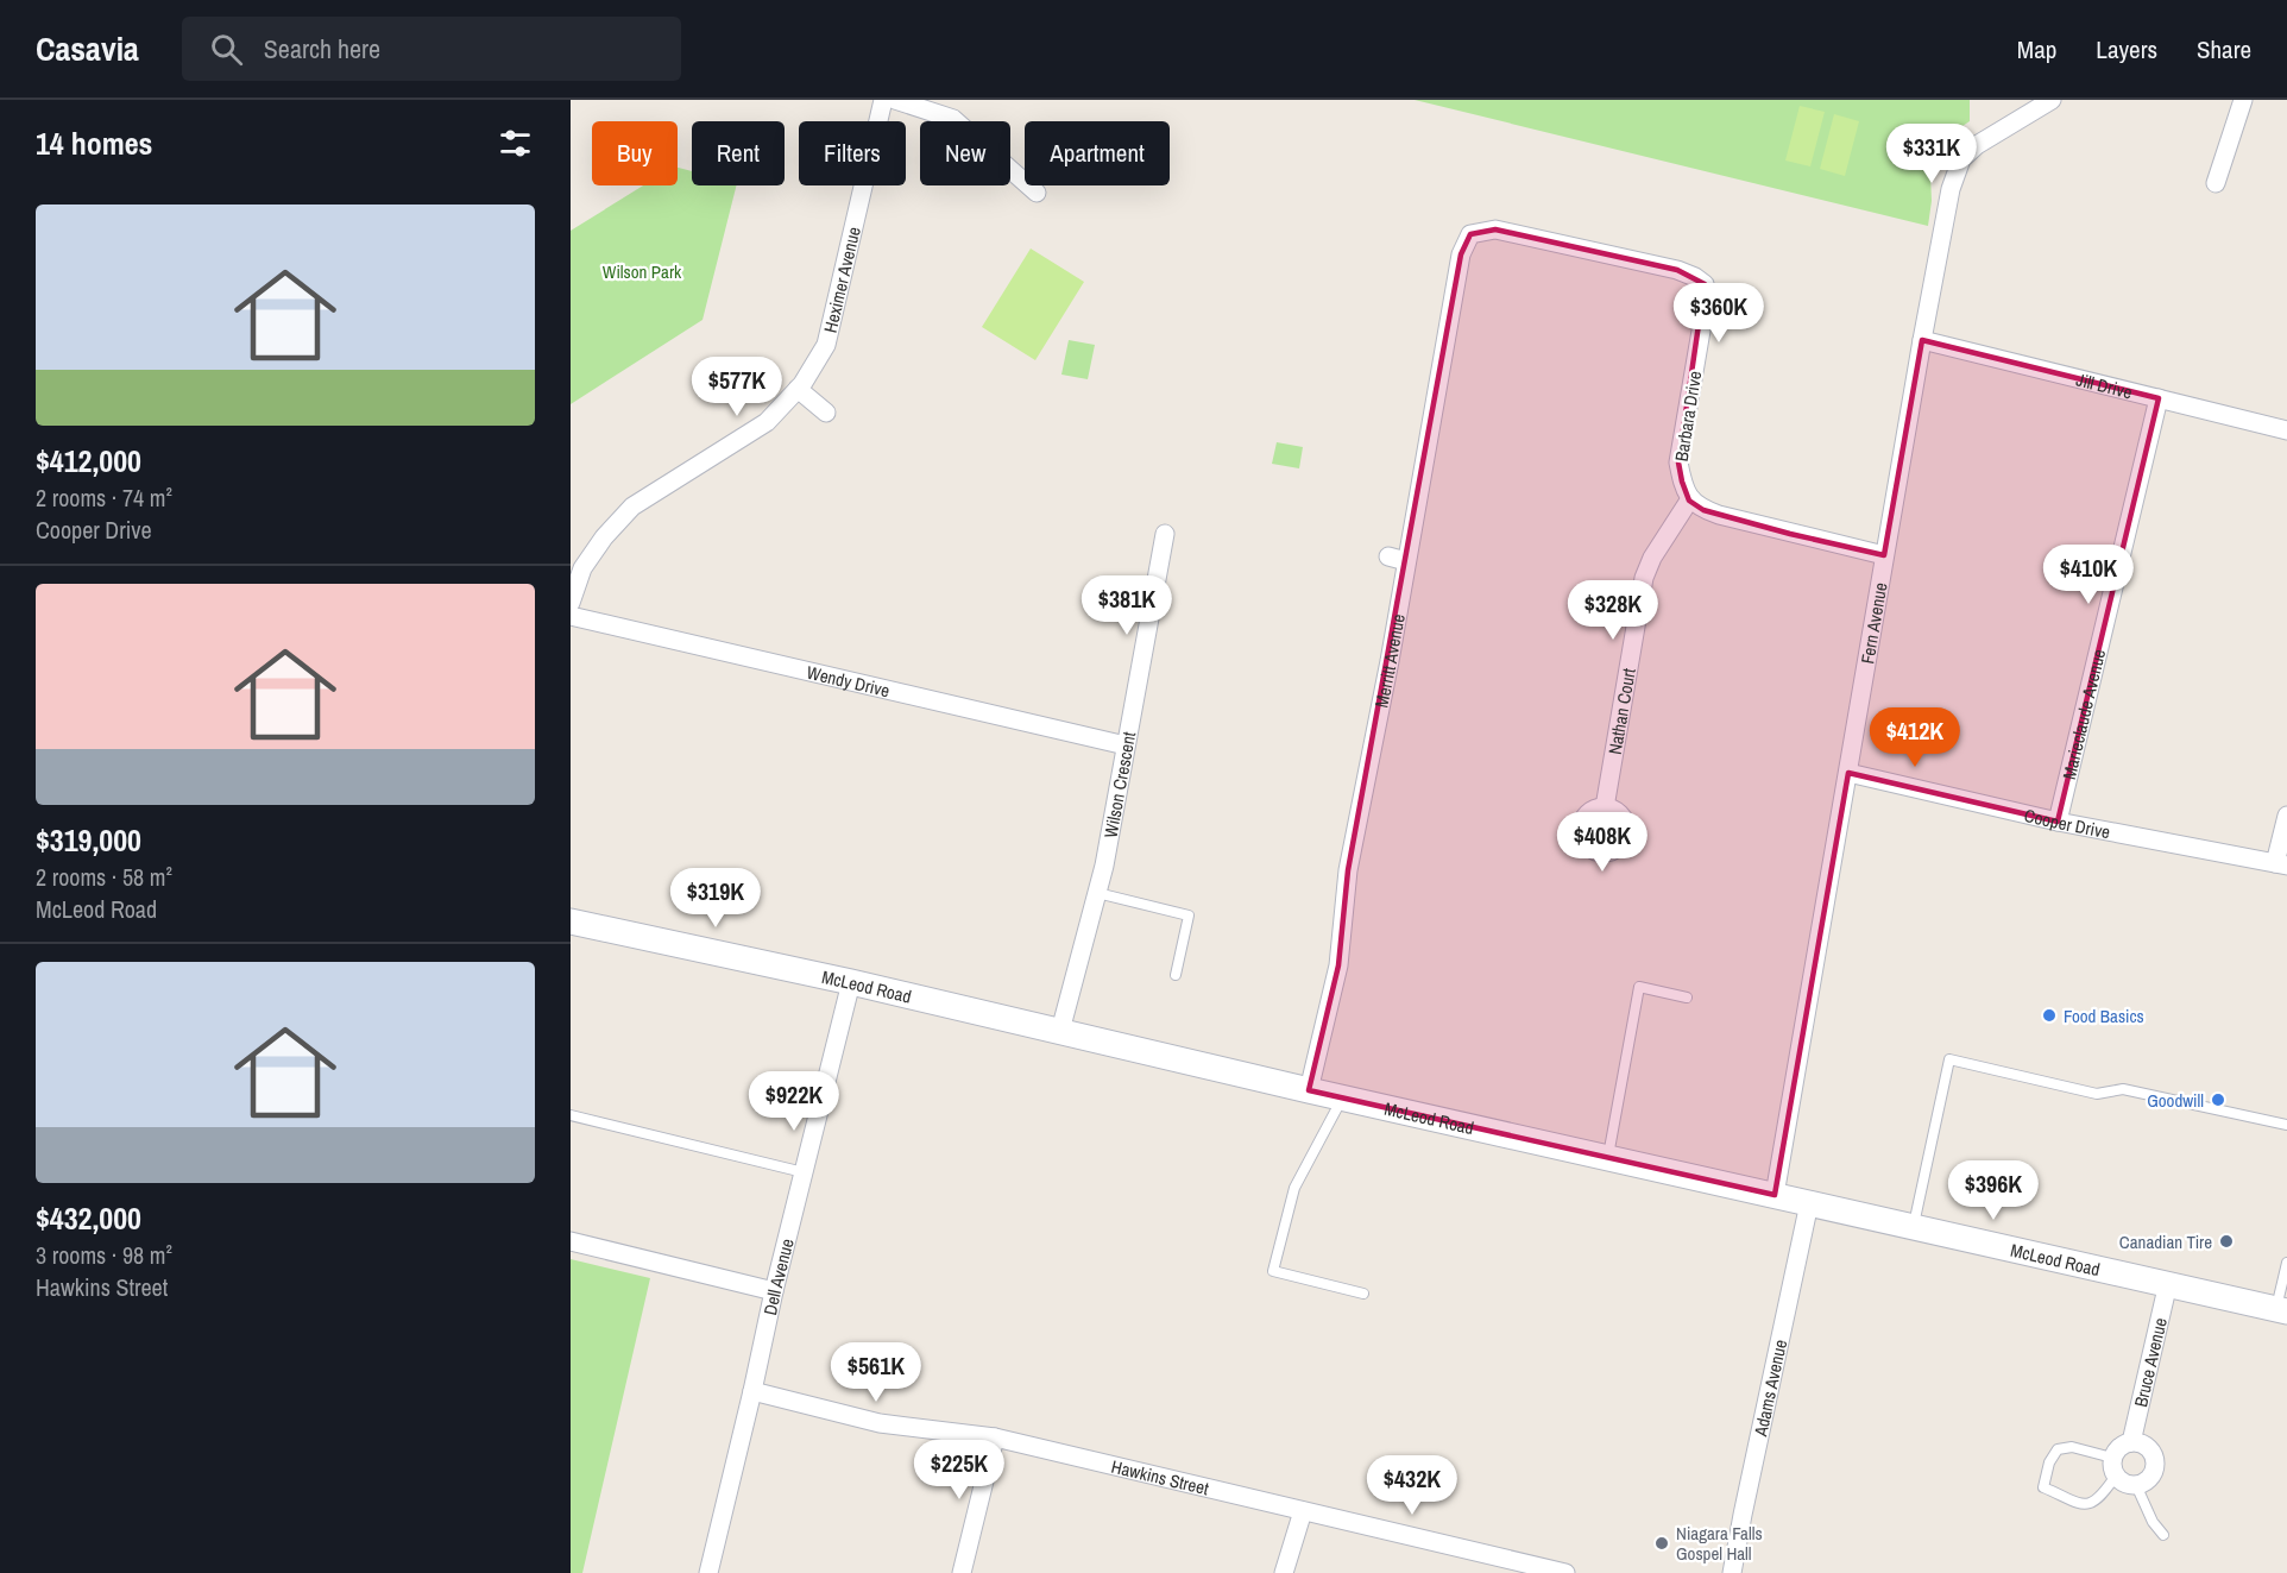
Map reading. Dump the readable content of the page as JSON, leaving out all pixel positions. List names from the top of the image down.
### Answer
{
  "streets": {
    "main road": ["McLeod Road"],
    "street": [
      "Heximer Avenue",
      "Jill Drive",
      "Barbara Drive",
      "Fern Avenue",
      "Merritt Avenue",
      "Wendy Drive",
      "Nathan Court",
      "Marieclaude Avenue",
      "Wilson Crescent",
      "Cooper Drive",
      "Dell Avenue",
      "Bruce Avenue",
      "Adams Avenue",
      "Hawkins Street"
    ]
  },
  "crossings": [
    ["Jill Drive", "Fern Avenue"],
    ["Jill Drive", "Marieclaude Avenue"],
    ["Barbara Drive", "Merritt Avenue"],
    ["Barbara Drive", "Nathan Court"],
    ["Fern Avenue", "Cooper Drive"],
    ["Fern Avenue", "McLeod Road"],
    ["Merritt Avenue", "McLeod Road"],
    ["Wendy Drive", "Wilson Crescent"],
    ["Marieclaude Avenue", "Cooper Drive"],
    ["Wilson Crescent", "McLeod Road"],
    ["McLeod Road", "Dell Avenue"],
    ["McLeod Road", "Bruce Avenue"],
    ["McLeod Road", "Adams Avenue"],
    ["Dell Avenue", "Hawkins Street"]
  ],
  "parks": ["Wilson Park"],
  "places": [
    "Food Basics",
    "Goodwill",
    "Canadian Tire",
    "Niagara Falls Gospel Hall"
  ],
  "page": {
    "header": "Casavia",
    "search": "Search here",
    "nav": ["Map", "Layers", "Share"],
    "heading": "14 homes",
    "chip": [
      "Buy",
      "Rent",
      "Filters",
      "New",
      "Apartment"
    ],
    "price": [
      "$331K",
      "$360K",
      "$577K",
      "$410K",
      "$381K",
      "$328K",
      "$412K",
      "$408K",
      "$319K",
      "$922K",
      "$396K",
      "$561K",
      "$225K",
      "$432K"
    ],
    "list": [
      {
        "name": "$412,000",
        "note": "2 rooms · 74 m² · Cooper Drive"
      },
      {
        "name": "$319,000",
        "note": "2 rooms · 58 m² · McLeod Road"
      },
      {
        "name": "$432,000",
        "note": "3 rooms · 98 m² · Hawkins Street"
      }
    ]
  }
}
